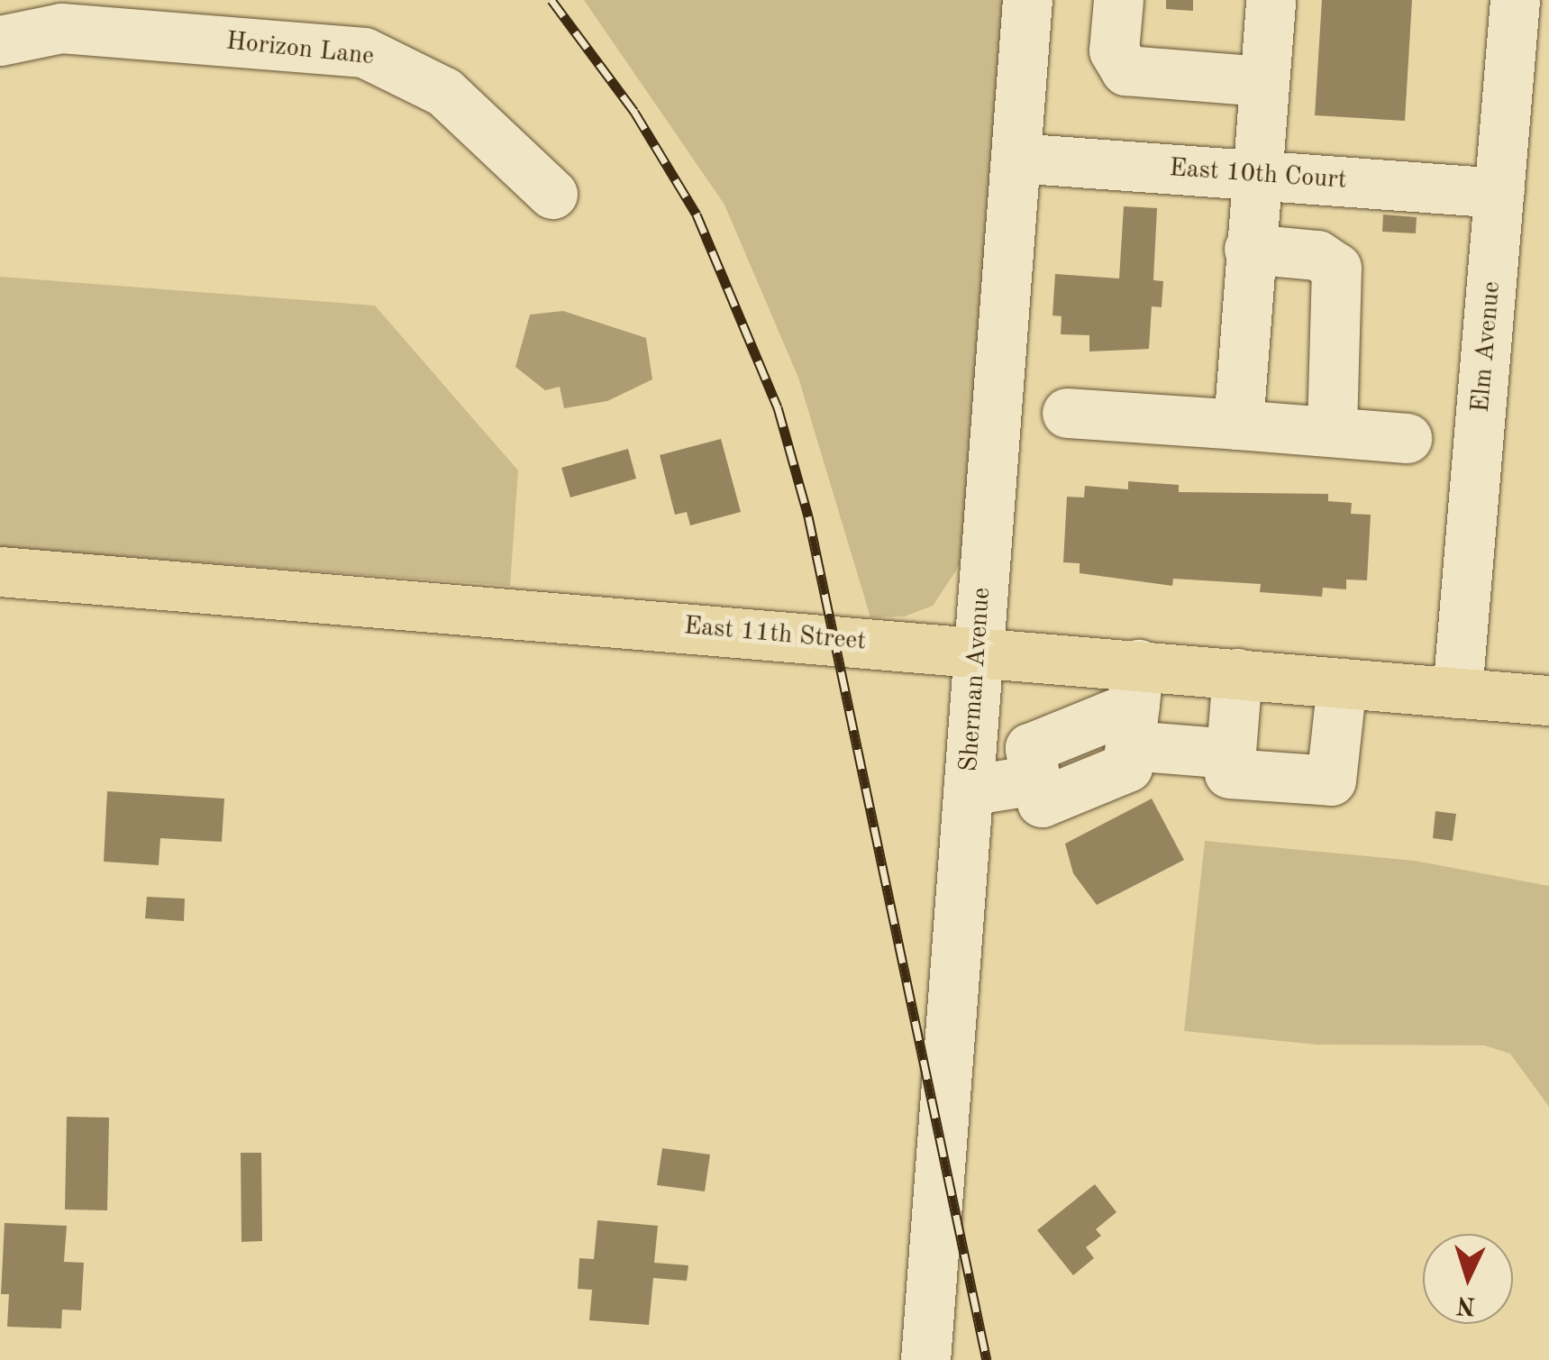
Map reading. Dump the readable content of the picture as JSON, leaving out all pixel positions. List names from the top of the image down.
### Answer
{
  "streets": {
    "main road": ["East 11th Street"],
    "street": [
      "Horizon Lane",
      "East 10th Court",
      "Elm Avenue",
      "Sherman Avenue"
    ]
  },
  "crossings": [
    ["East 10th Court", "Elm Avenue"],
    ["East 10th Court", "Sherman Avenue"],
    ["Elm Avenue", "East 11th Street"],
    ["East 11th Street", "Sherman Avenue"]
  ],
  "north": "bottom"
}
